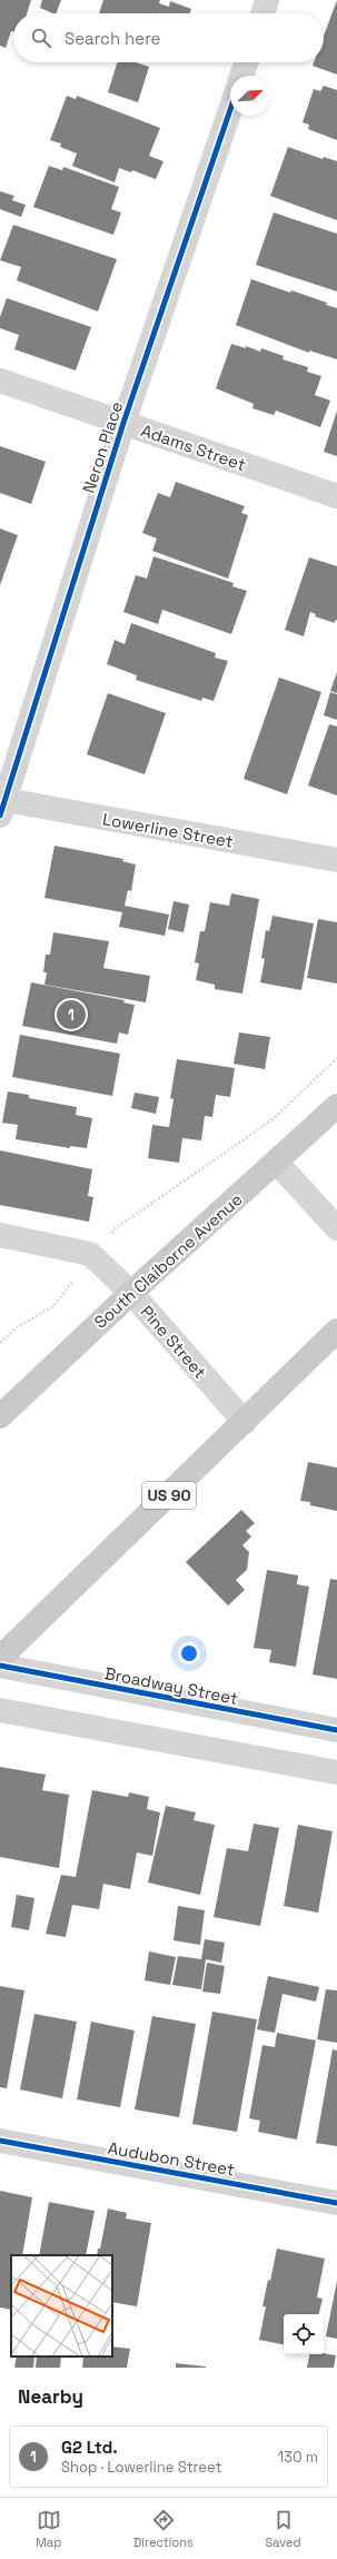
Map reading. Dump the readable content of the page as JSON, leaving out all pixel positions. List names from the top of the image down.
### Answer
{
  "streets": {
    "main road": ["South Claiborne Avenue", "US 90"],
    "street": [
      "Neron Place",
      "Adams Street",
      "Lowerline Street",
      "Pine Street",
      "Broadway Street",
      "Audubon Street"
    ]
  },
  "crossings": [
    ["Neron Place", "Adams Street"],
    ["Neron Place", "Lowerline Street"],
    ["South Claiborne Avenue", "Pine Street"],
    ["Pine Street", "US 90"]
  ],
  "north": "top right",
  "page": {
    "search": "Search here",
    "pins": "1",
    "heading": "Nearby",
    "list": [
      {
        "mark": "1",
        "name": "G2 Ltd.",
        "note": "Shop · Lowerline Street",
        "value": "130 m"
      }
    ],
    "nav": ["Map", "Directions", "Saved"]
  }
}
